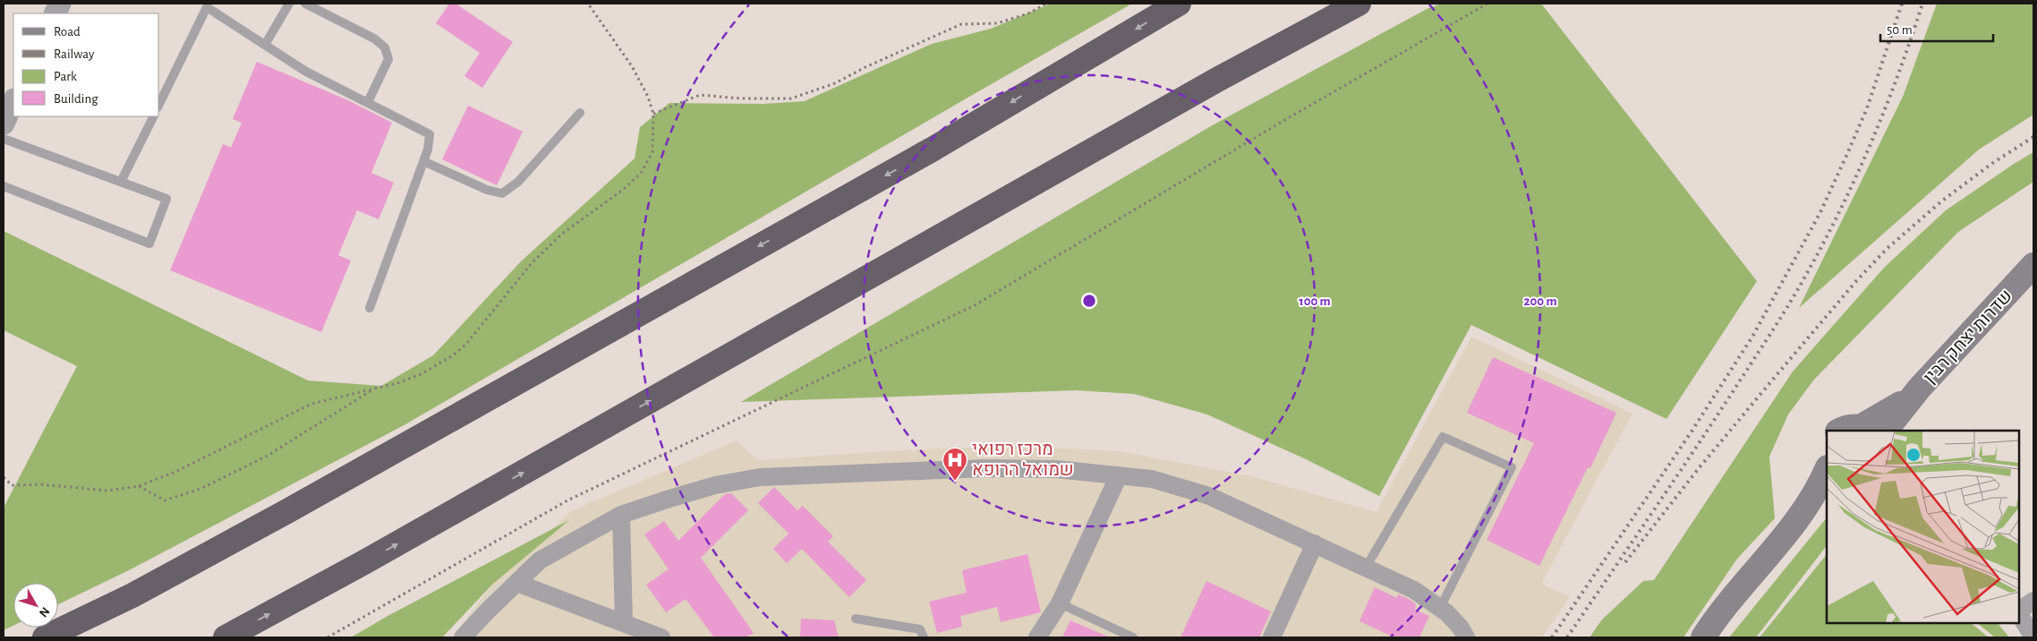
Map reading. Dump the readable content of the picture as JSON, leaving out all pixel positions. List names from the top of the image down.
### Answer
{
  "streets": {
    "main road": ["שדרות יצחק רבין"]
  },
  "places": {
    "hospital": ["מרכז רפואי שמואל הרופא"]
  },
  "legend": [
    "Road",
    "Railway",
    "Park",
    "Building"
  ],
  "scale_bar": "50 m",
  "north": "bottom right",
  "rings": ["100 m", "200 m"]
}
